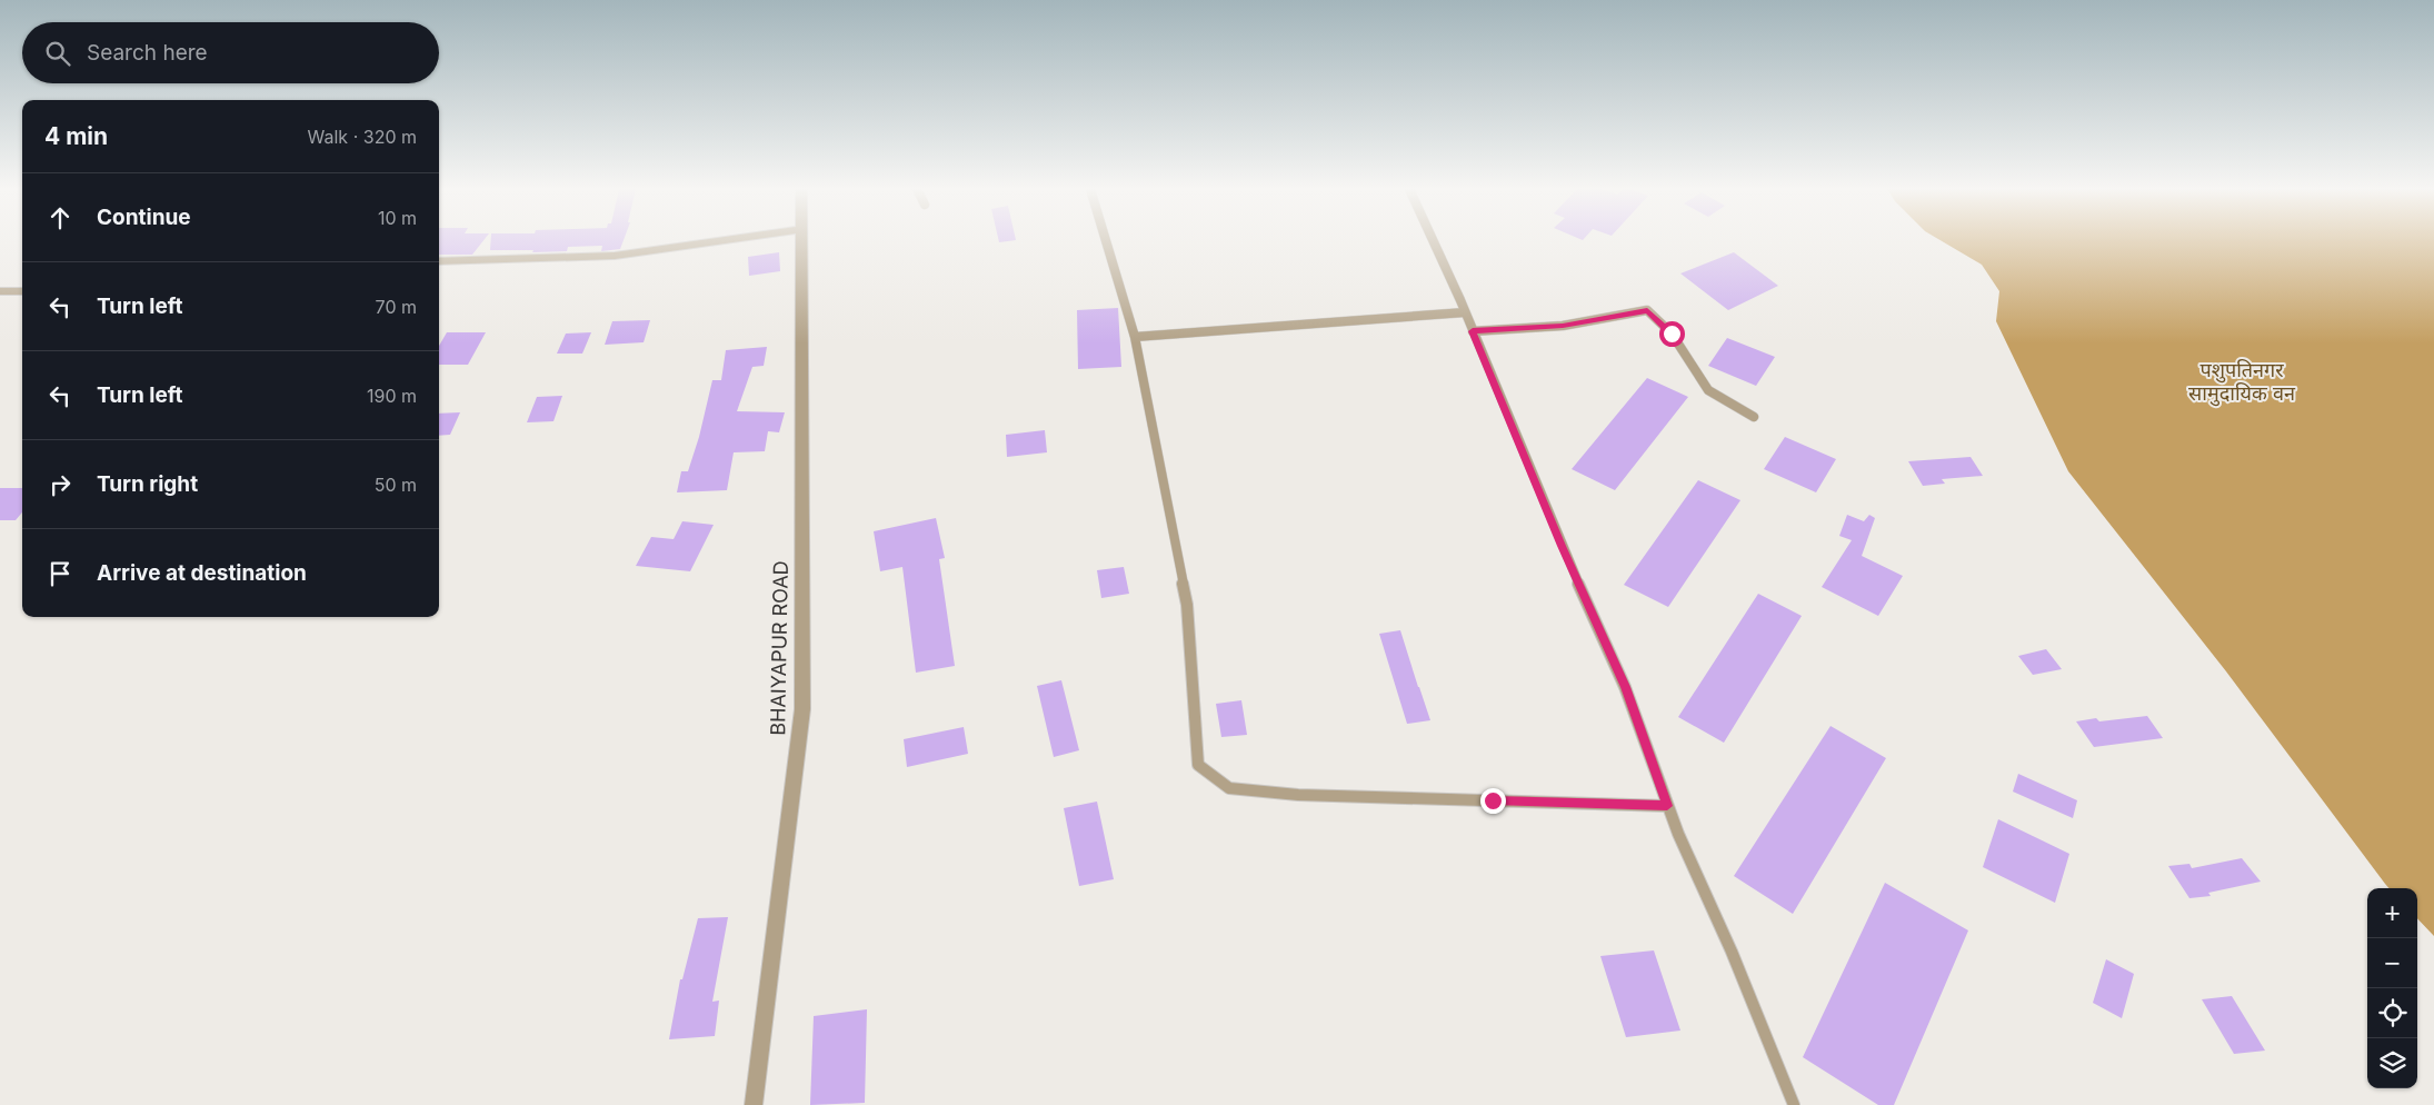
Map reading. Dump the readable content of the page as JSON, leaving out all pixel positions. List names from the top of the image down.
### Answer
{
  "streets": {
    "street": ["BHAIYAPUR ROAD"]
  },
  "parks": ["पशुपतिनगर सामुदायिक वन"],
  "page": {
    "search": "Search here",
    "heading": ["4 min", "Walk · 320 m"],
    "list": [
      ["Continue", "10 m"],
      ["Turn left", "70 m"],
      ["Turn left", "190 m"],
      ["Turn right", "50 m"],
      "Arrive at destination"
    ],
    "map_buttons": ["+", "−"]
  }
}
